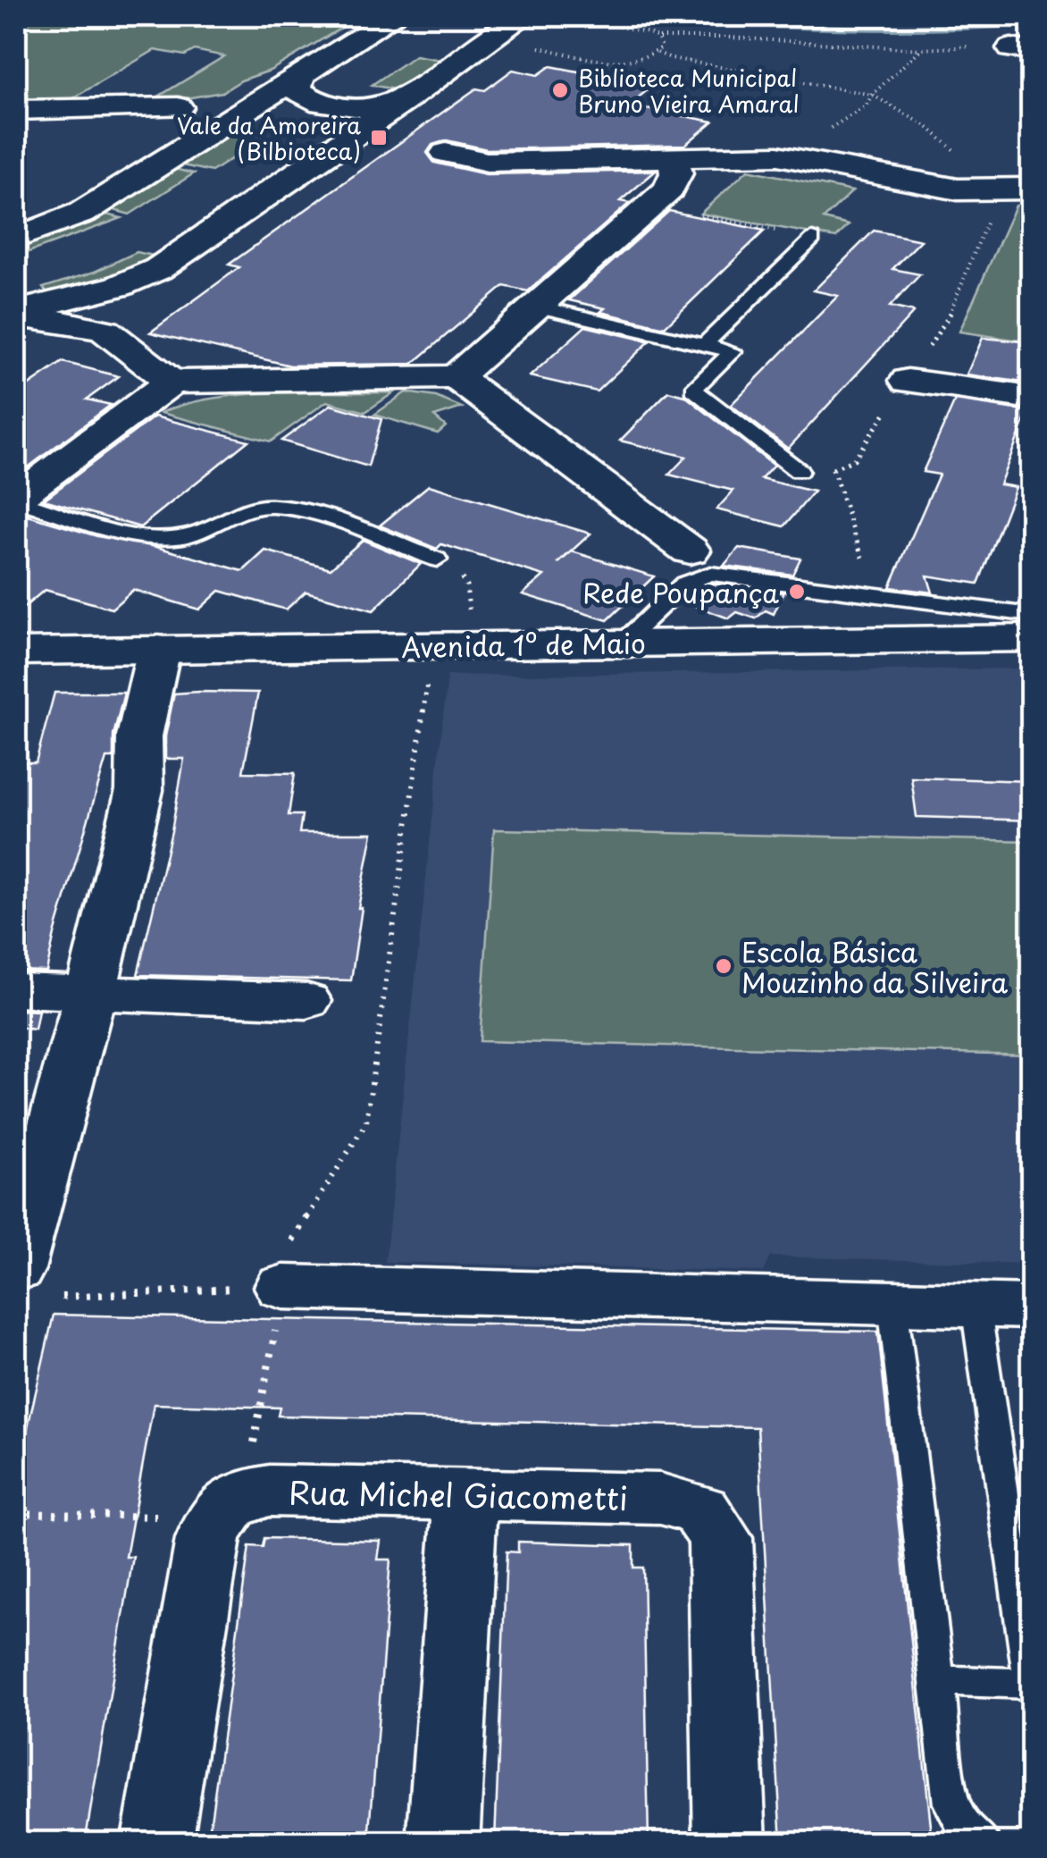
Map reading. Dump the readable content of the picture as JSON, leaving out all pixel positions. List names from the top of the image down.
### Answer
{
  "streets": {
    "street": ["Avenida 1º de Maio", "Rua Michel Giacometti"]
  },
  "places": {
    "other": ["Biblioteca Municipal Bruno Vieira Amaral", "Rede Poupança", "Escola Básica Mouzinho da Silveira"],
    "transit": ["Vale da Amoreira (Bilbioteca)"]
  }
}
